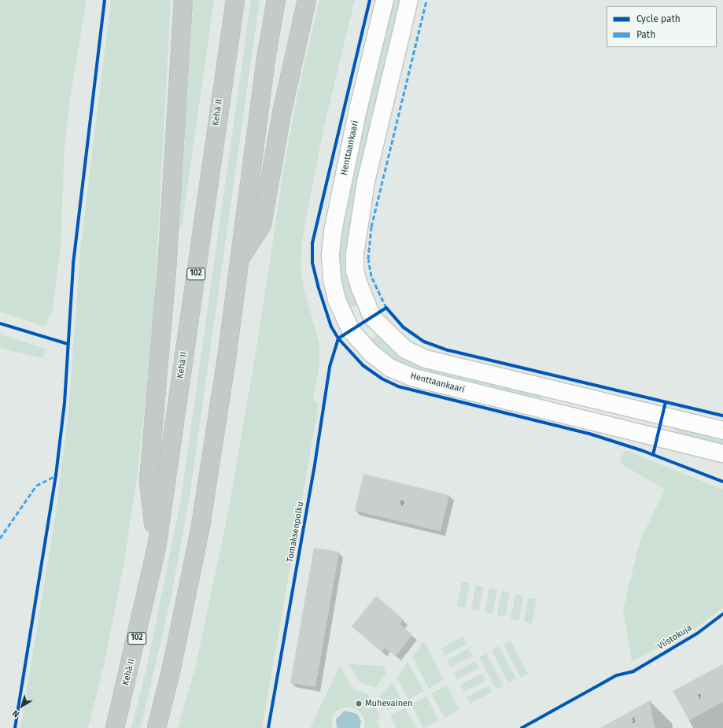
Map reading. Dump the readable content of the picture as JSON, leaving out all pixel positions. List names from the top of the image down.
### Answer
{
  "streets": {
    "highway": ["Kehä II", "102"],
    "main road": ["Henttaankaari"],
    "cycle path": ["Tomaksenpolku", "Viistokuja"]
  },
  "places": ["Muhevainen"],
  "house_numbers": ["9", "1", "3"],
  "legend": ["Cycle path", "Path"],
  "north": "bottom left"
}
